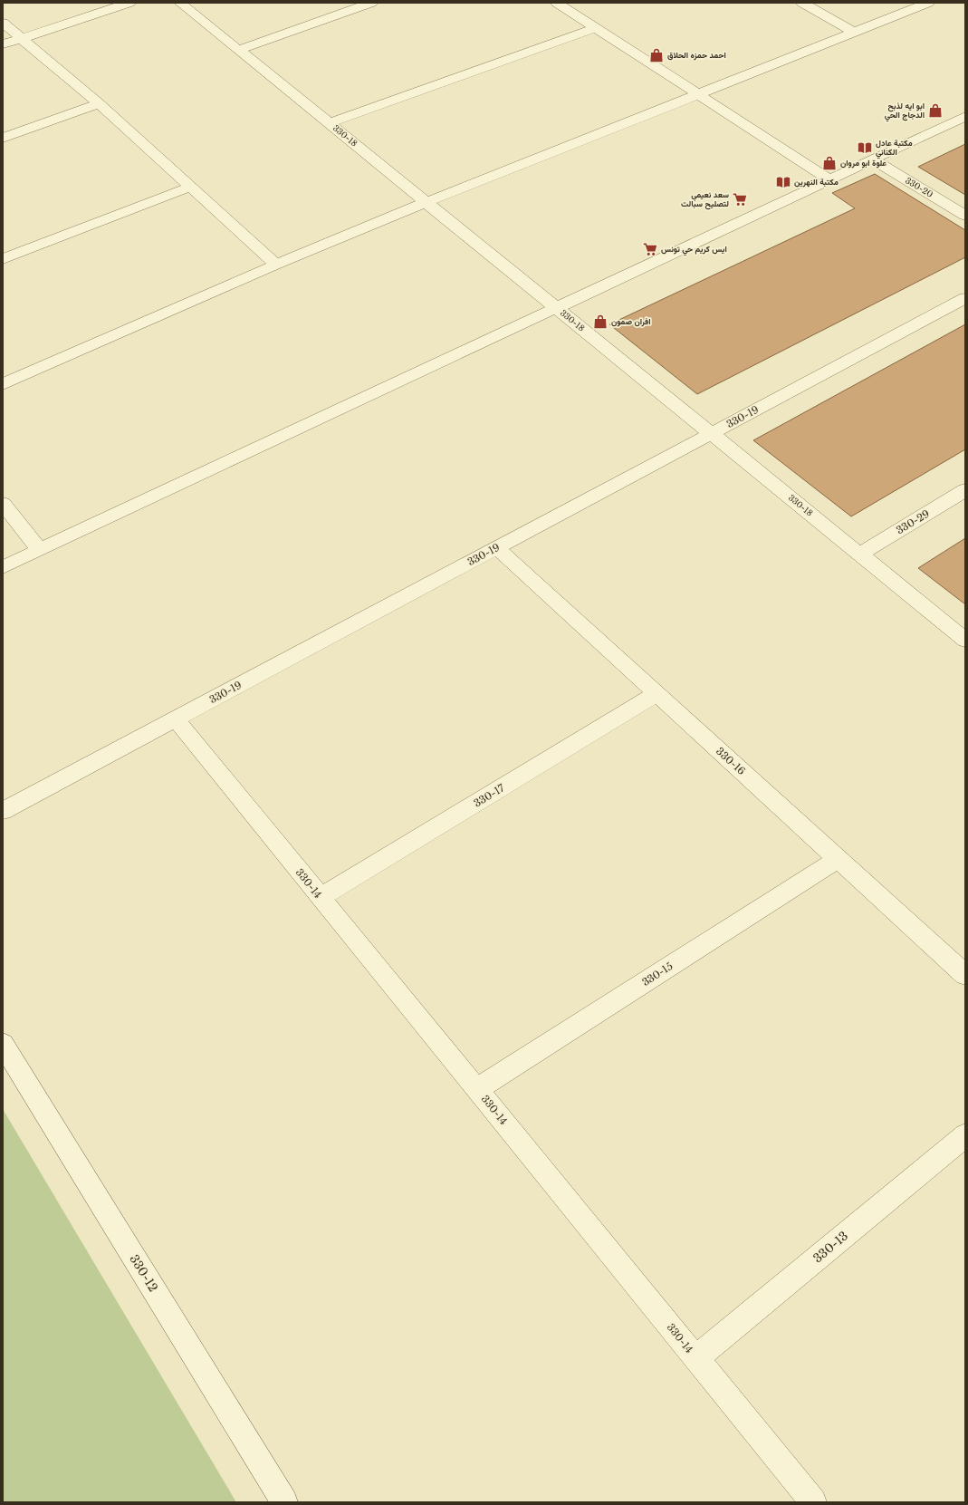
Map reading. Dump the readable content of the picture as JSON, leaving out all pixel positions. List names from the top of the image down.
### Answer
{
  "streets": {
    "street": [
      "330-18",
      "330-20",
      "330-19",
      "330-29",
      "330-16",
      "330-17",
      "330-14",
      "330-15",
      "330-13",
      "330-12"
    ]
  },
  "crossings": [
    ["330-18", "330-19"],
    ["330-18", "330-29"],
    ["330-19", "330-16"],
    ["330-19", "330-14"],
    ["330-16", "330-17"],
    ["330-16", "330-15"],
    ["330-17", "330-14"],
    ["330-14", "330-15"],
    ["330-14", "330-13"]
  ],
  "places": {
    "shop": [
      "احمد حمزه الحلاق",
      "ابو ايه لذبح الدجاج الحي",
      "علوة ابو مروان",
      "افران صمون"
    ],
    "library": ["مكتبة عادل الكناني", "مكتبة النهرين"],
    "supermarket": ["سعد نعيمي لتصليح سبالت", "ايس كريم حي تونس"]
  }
}
